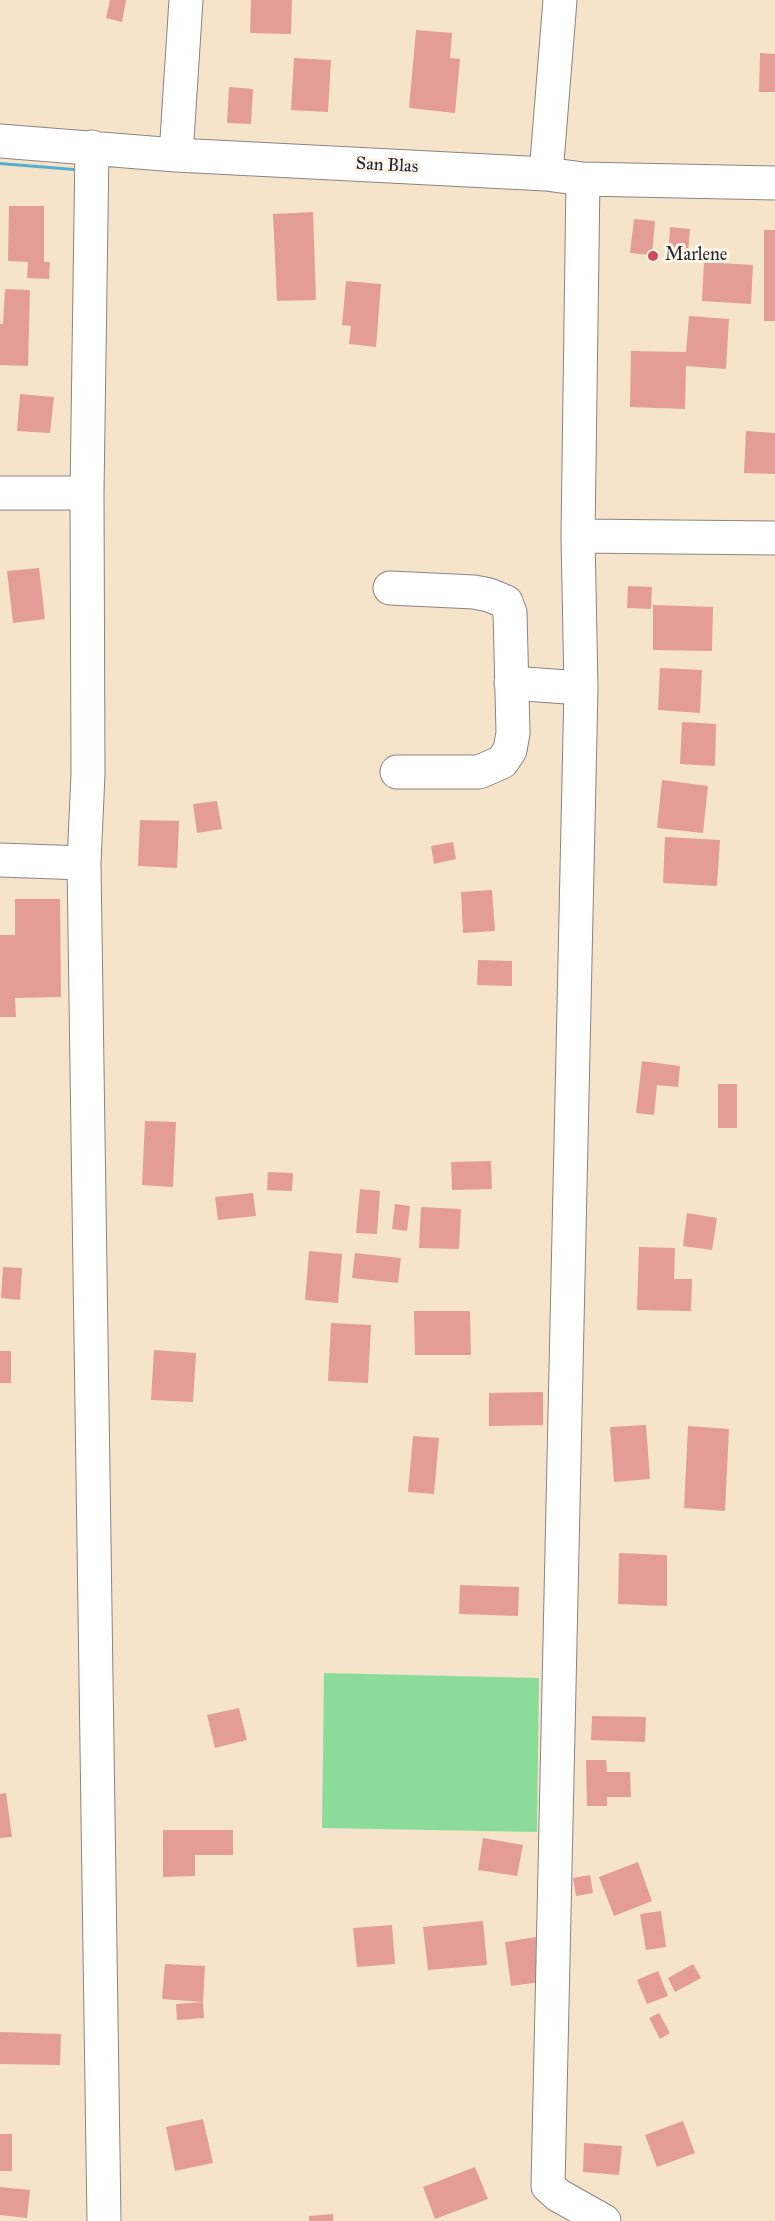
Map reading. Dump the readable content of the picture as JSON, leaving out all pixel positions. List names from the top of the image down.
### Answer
{
  "streets": {
    "street": ["San Blas"]
  },
  "places": ["Marlene"]
}
